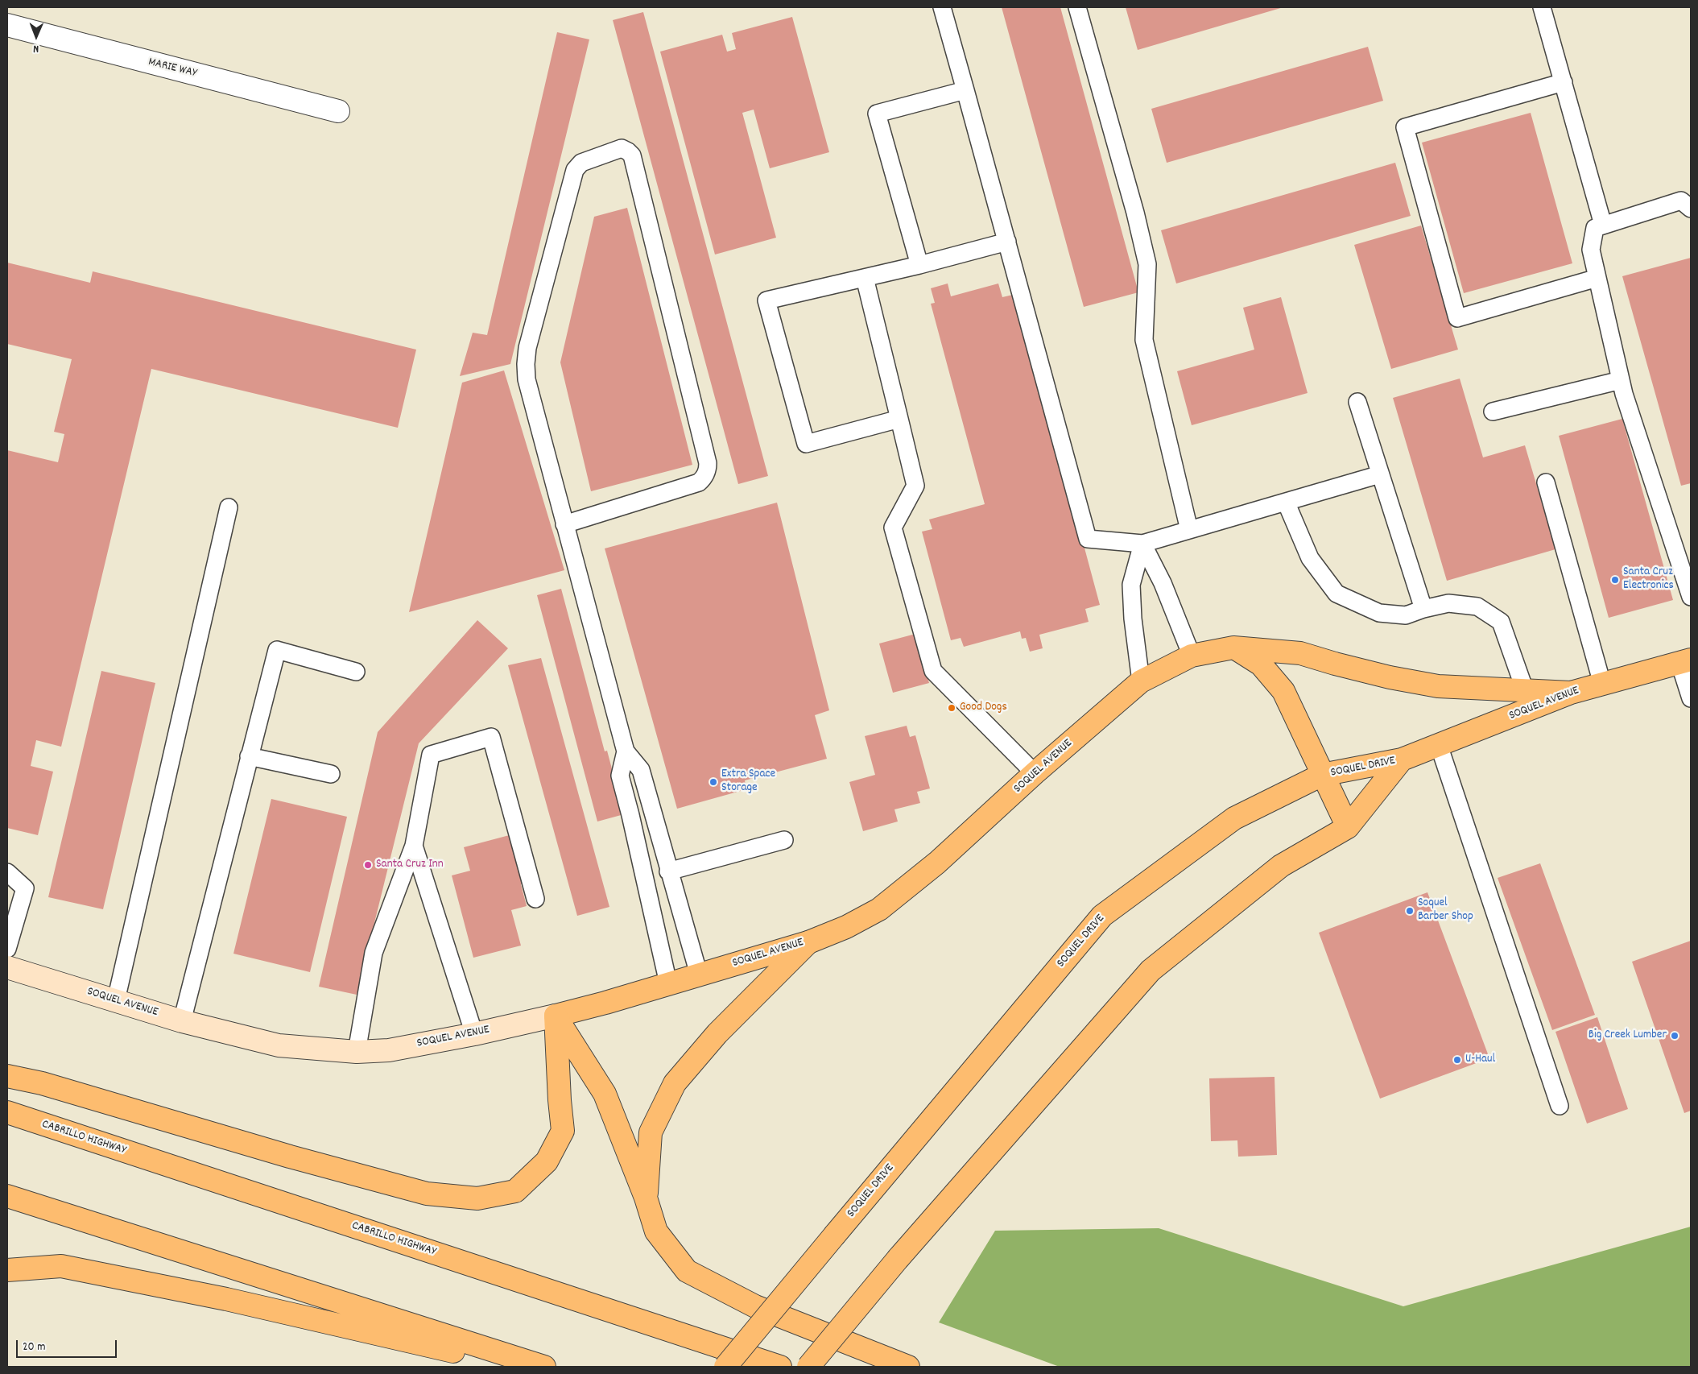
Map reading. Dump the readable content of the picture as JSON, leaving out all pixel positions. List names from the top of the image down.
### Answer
{
  "streets": {
    "main road": ["SOQUEL AVENUE", "SOQUEL DRIVE", "CABRILLO HIGHWAY"],
    "street": ["MARIE WAY"]
  },
  "crossings": [
    ["SOQUEL AVENUE", "SOQUEL DRIVE"]
  ],
  "places": [
    "Santa Cruz Electronics",
    "Good Dogs",
    "Extra Space Storage",
    "Santa Cruz Inn",
    "Soquel Barber Shop",
    "Big Creek Lumber",
    "U-Haul"
  ],
  "scale_bar": "20 m",
  "north": "bottom"
}
